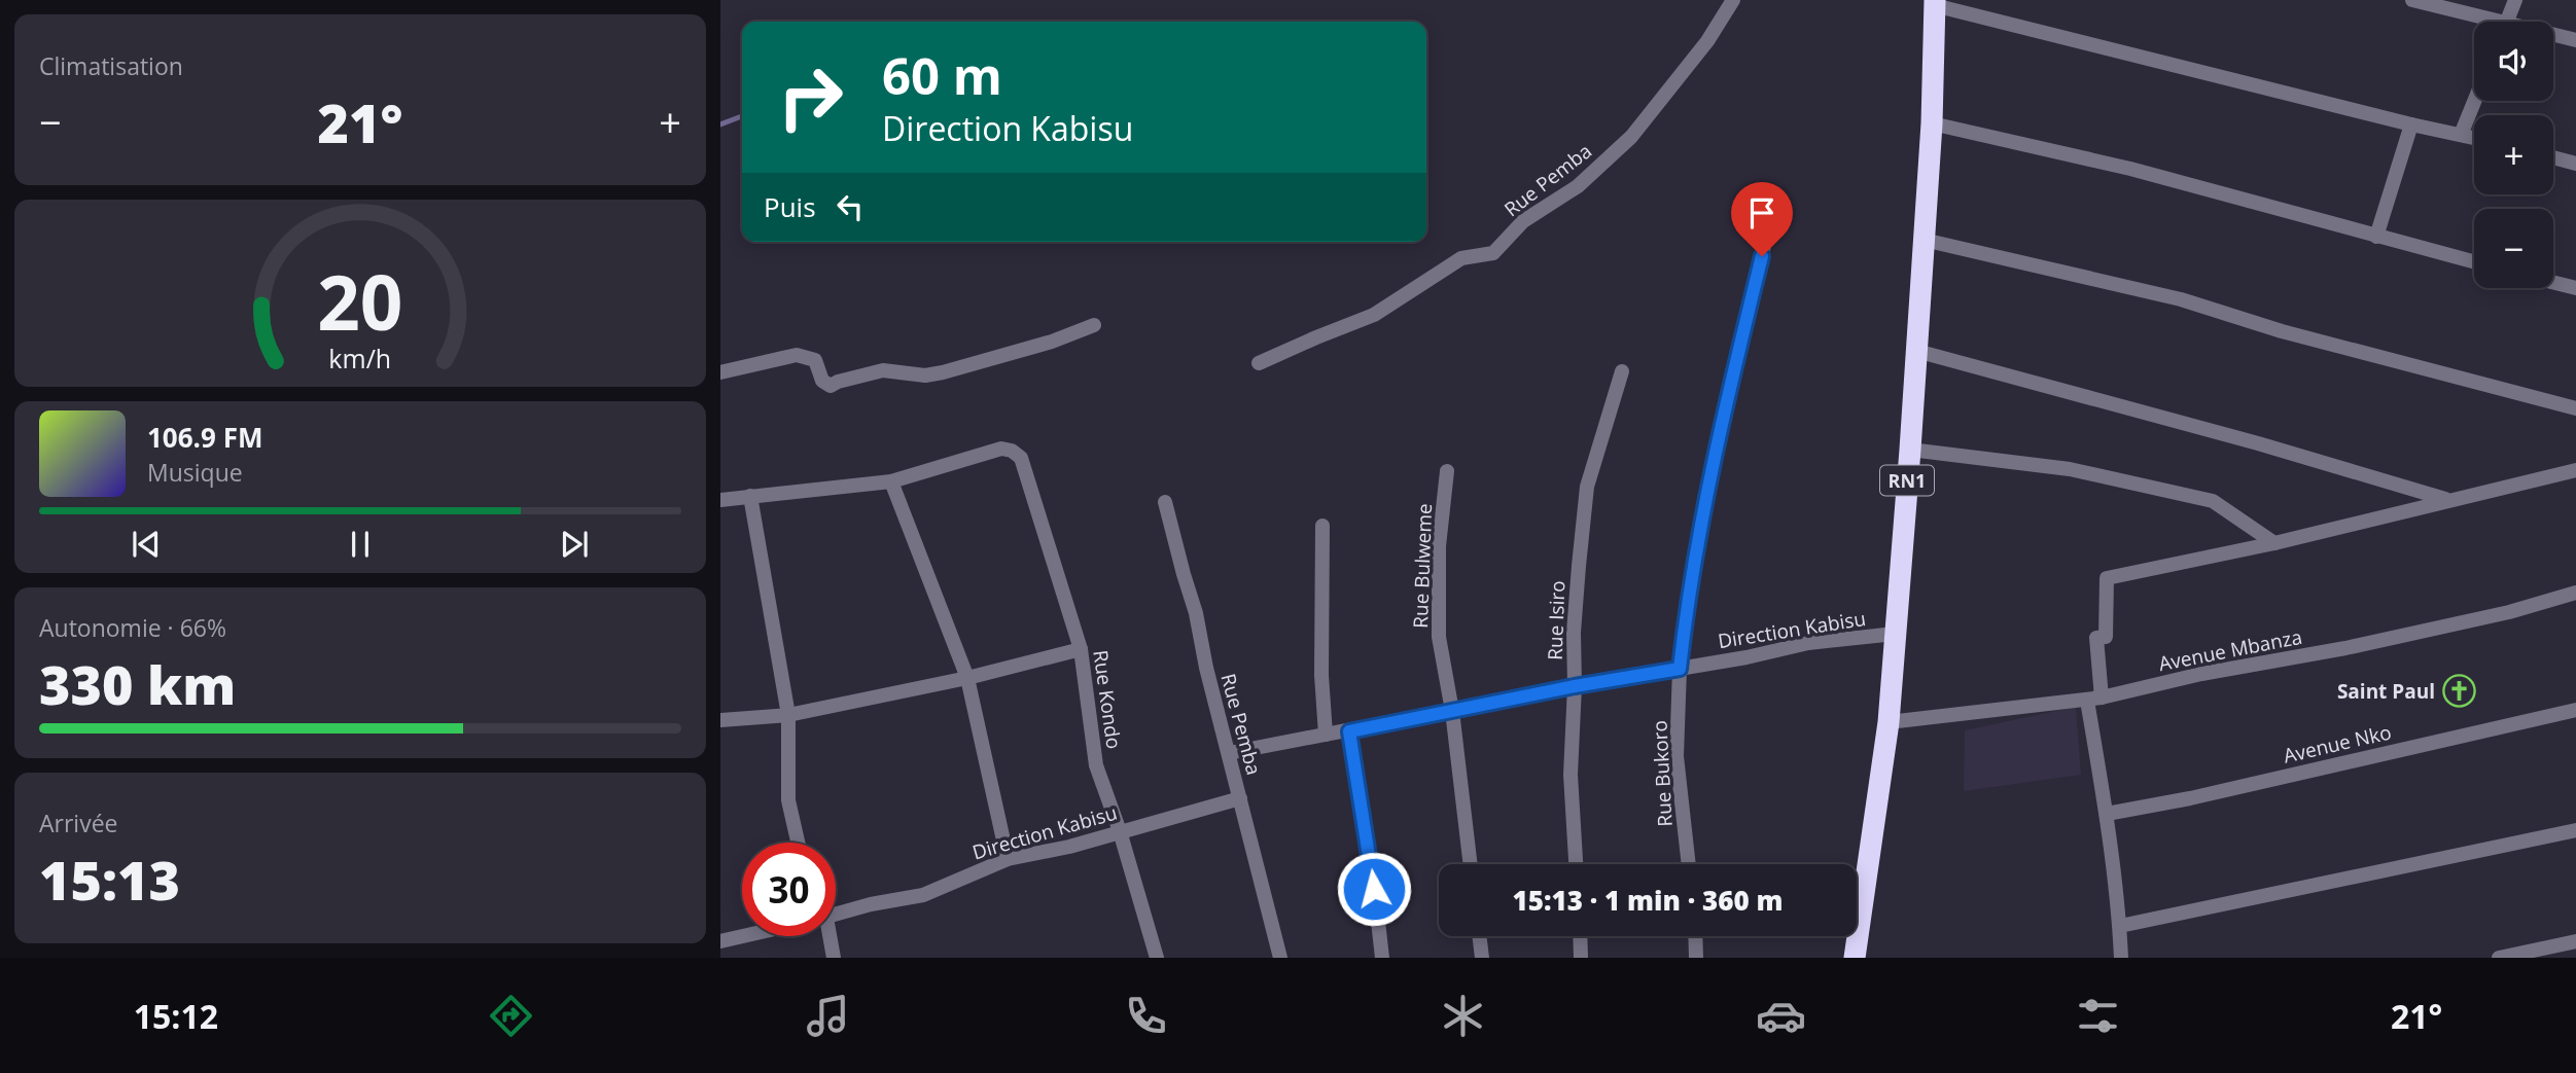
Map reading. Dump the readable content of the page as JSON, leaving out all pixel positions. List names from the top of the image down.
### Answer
{
  "streets": {
    "highway": ["RN1"],
    "street": [
      "Rue Pemba",
      "Rue Bulweme",
      "Rue Isiro",
      "Direction Kabisu",
      "Avenue Mbanza",
      "Rue Kondo",
      "Avenue Nko",
      "Rue Bukoro"
    ]
  },
  "crossings": [
    ["Rue Pemba", "Direction Kabisu"],
    ["RN1", "Direction Kabisu"],
    ["RN1", "Avenue Mbanza"],
    ["Rue Bulweme", "Direction Kabisu"],
    ["Rue Isiro", "Direction Kabisu"],
    ["Direction Kabisu", "Rue Kondo"],
    ["Direction Kabisu", "Rue Bukoro"]
  ],
  "places": {
    "church": ["Saint Paul"]
  },
  "page": {
    "tile": [
      "Climatisation",
      ["Autonomie · 66%", "330 km"],
      ["Arrivée", "15:13"]
    ],
    "map_buttons": ["+", "−"],
    "turn": ["60 m", "Direction Kabisu"],
    "heat": ["−", "21°", "+"],
    "then": "Puis",
    "song": ["106.9 FM", "Musique"],
    "limit": "30",
    "trip": "15:13 · 1 min · 360 m",
    "tabs": ["15:12", "21°"],
    "gauge": ["20", "km/h"]
  }
}
